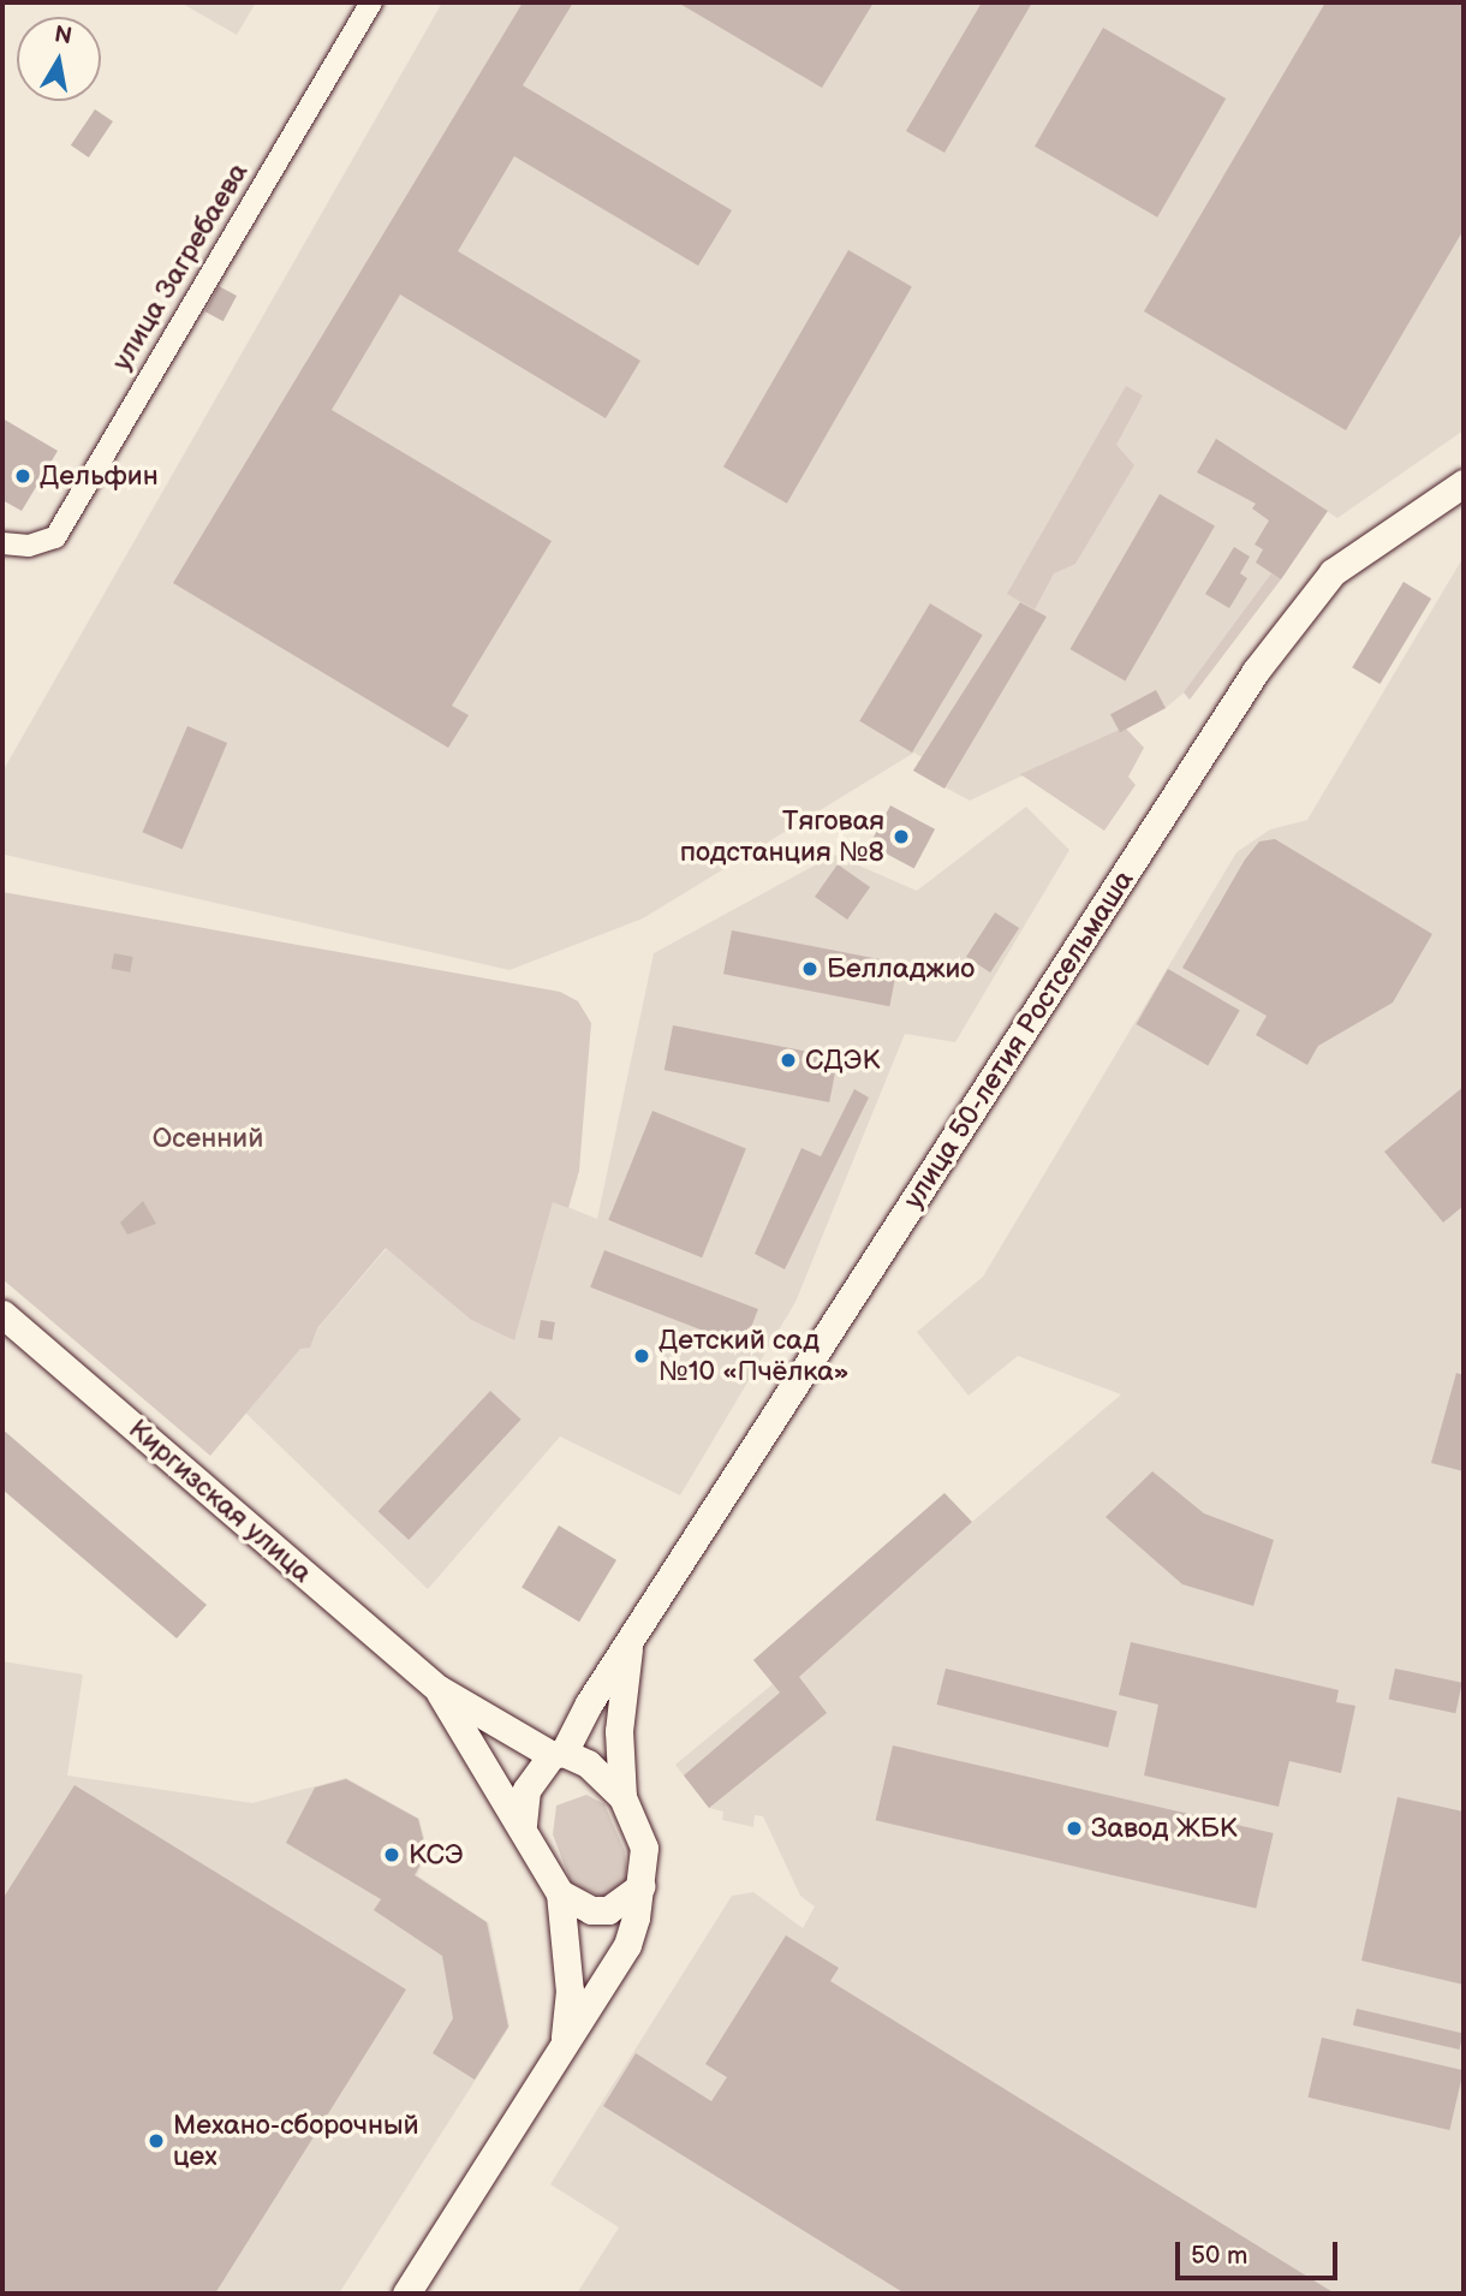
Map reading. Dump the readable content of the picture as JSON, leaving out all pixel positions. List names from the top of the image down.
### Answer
{
  "streets": {
    "main road": ["улица 50-летия Ростсельмаша", "Киргизская улица"],
    "street": ["улица Загребаева"]
  },
  "parks": ["Осенний"],
  "places": [
    "Дельфин",
    "Тяговая подстанция №8",
    "Белладжио",
    "СДЭК",
    "Детский сад №10 «Пчёлка»",
    "Завод ЖБК",
    "КСЭ",
    "Механо-сборочный цех"
  ],
  "scale_bar": "50 m",
  "north": "top"
}
